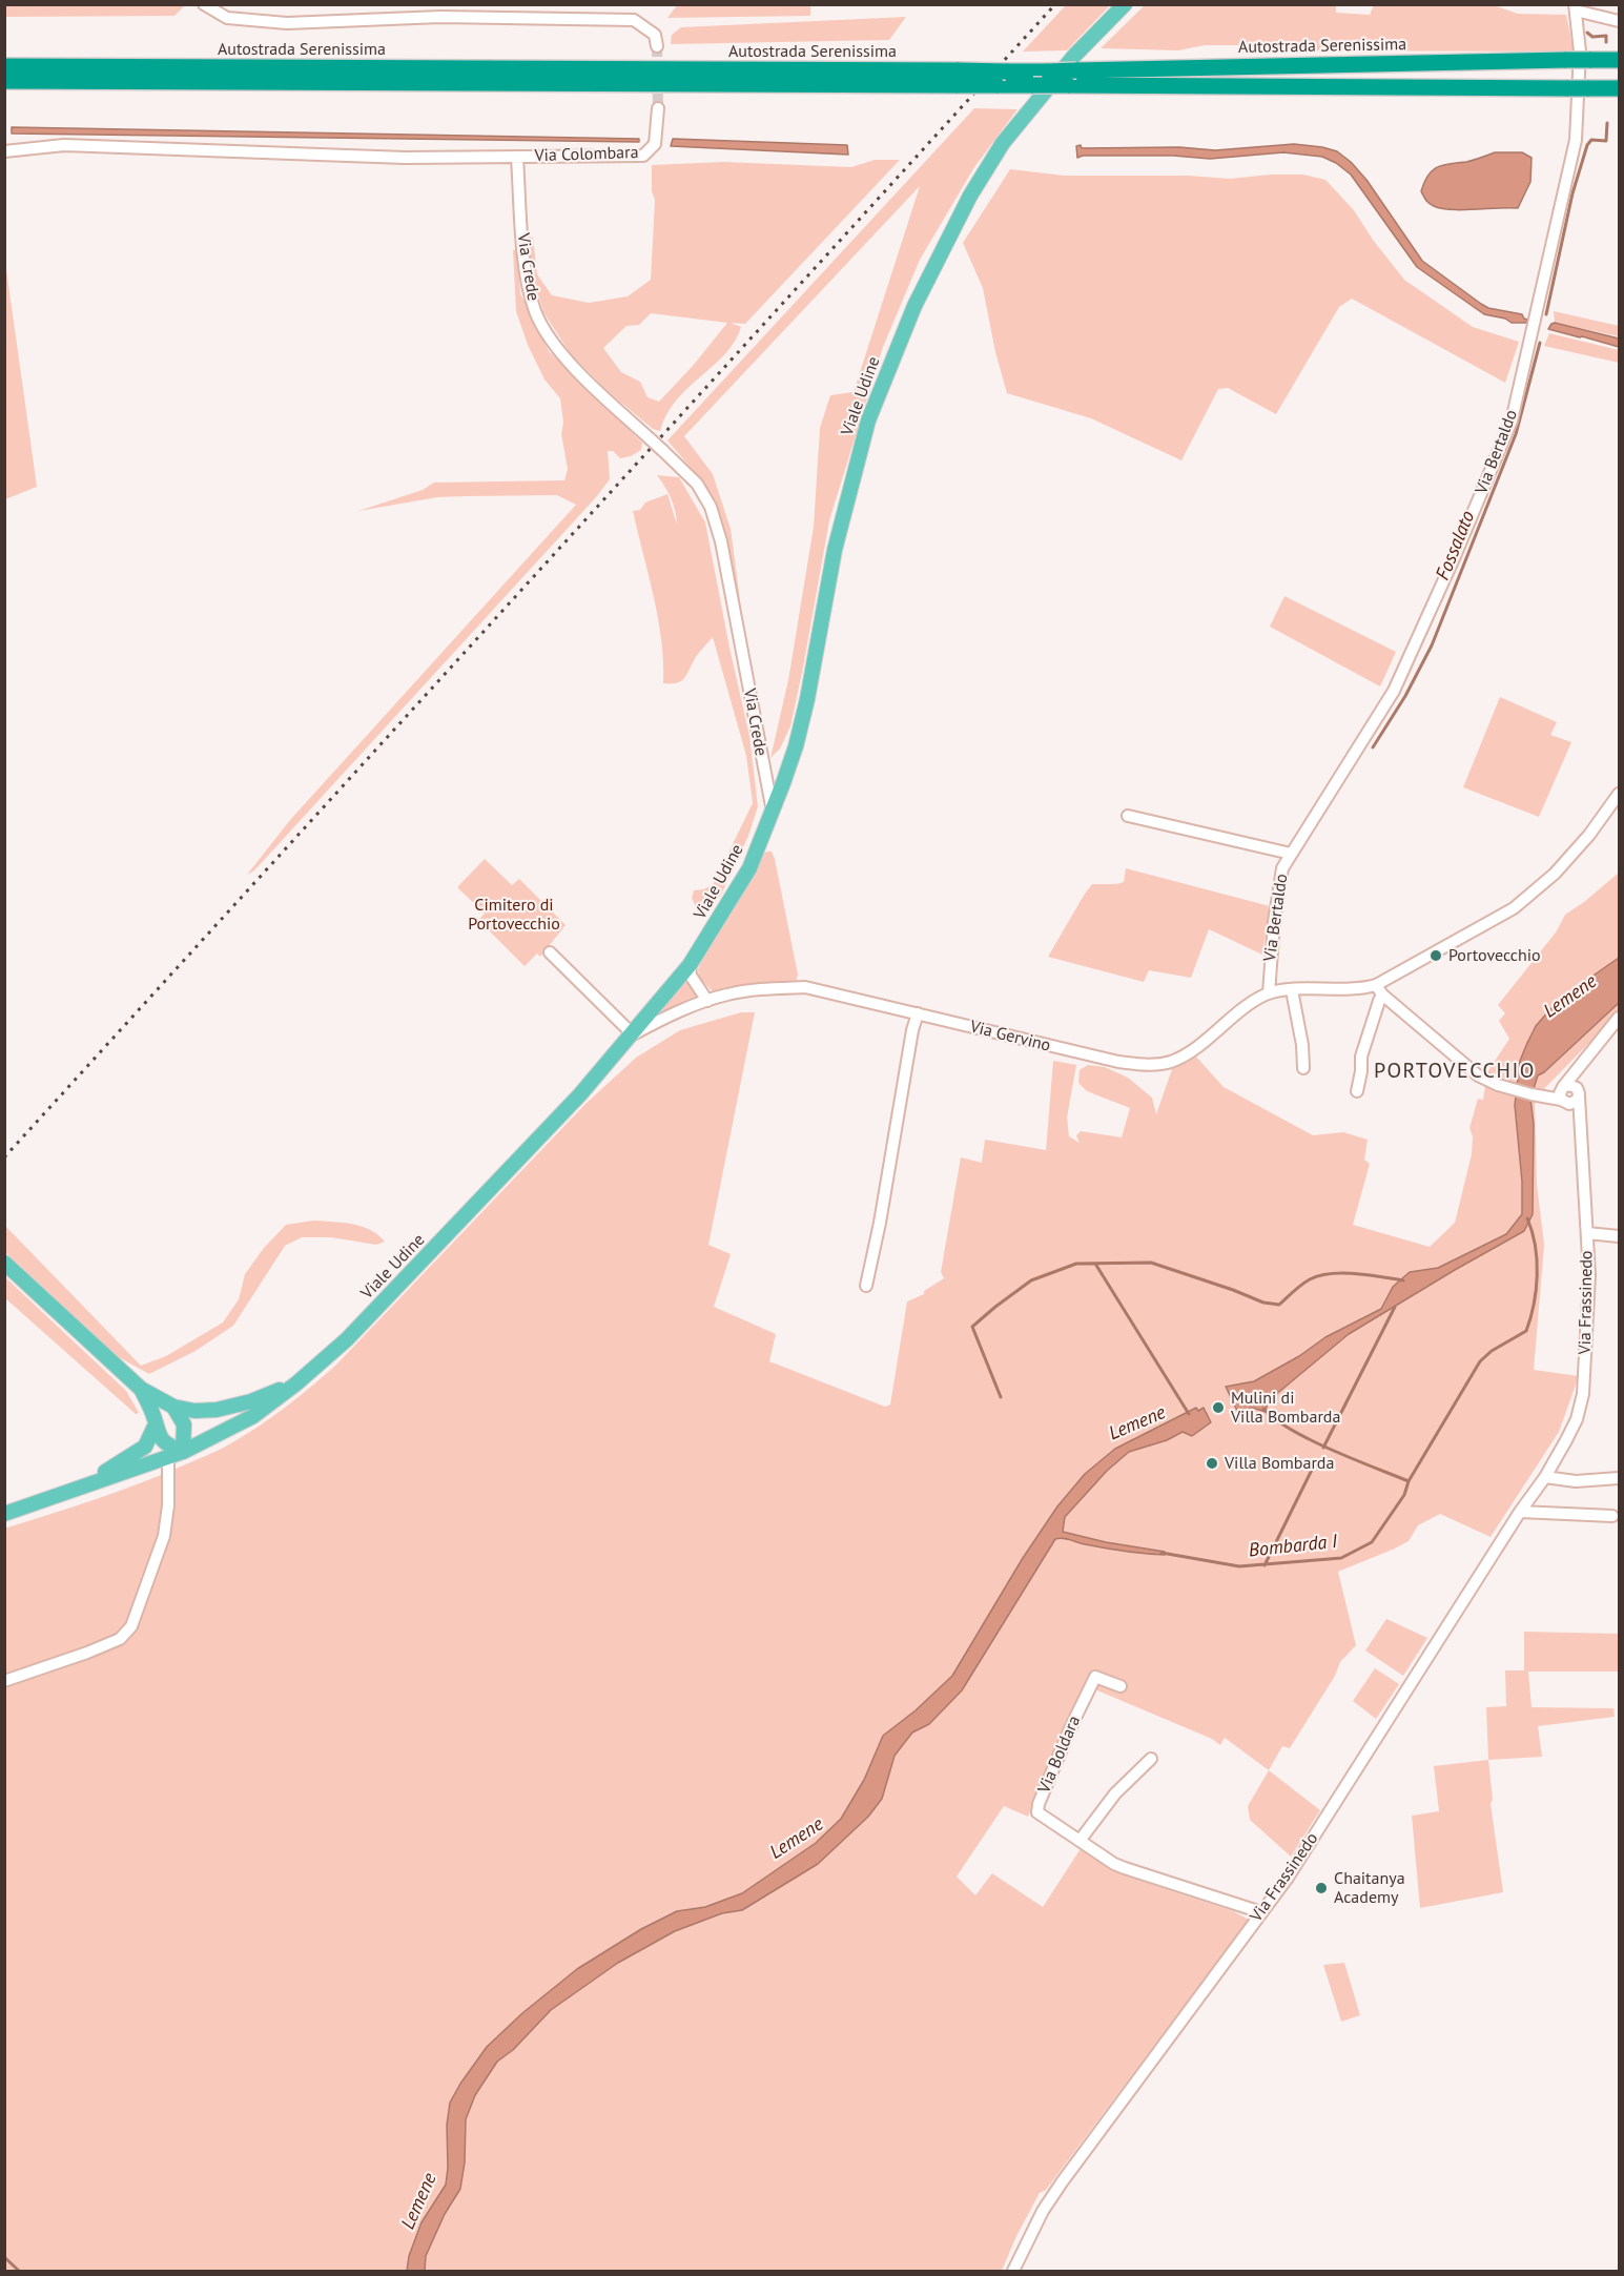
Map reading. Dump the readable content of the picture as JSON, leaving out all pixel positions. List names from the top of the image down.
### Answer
{
  "streets": {
    "highway": ["Autostrada Serenissima"],
    "main road": ["Viale Udine"],
    "street": [
      "Via Colombara",
      "Via Crede",
      "Via Bertaldo",
      "Via Gervino",
      "Via Frassinedo",
      "Via Boldara"
    ]
  },
  "crossings": [
    ["Via Colombara", "Via Crede"],
    ["Via Crede", "Viale Udine"],
    ["Viale Udine", "Via Gervino"],
    ["Via Bertaldo", "Via Gervino"],
    ["Via Frassinedo", "Via Boldara"]
  ],
  "districts": ["PORTOVECCHIO"],
  "water": ["Fossalato", "Lemene", "Bombarda I"],
  "parks": ["Cimitero di Portovecchio"],
  "places": [
    "Portovecchio",
    "Mulini di Villa Bombarda",
    "Villa Bombarda",
    "Chaitanya Academy"
  ]
}
